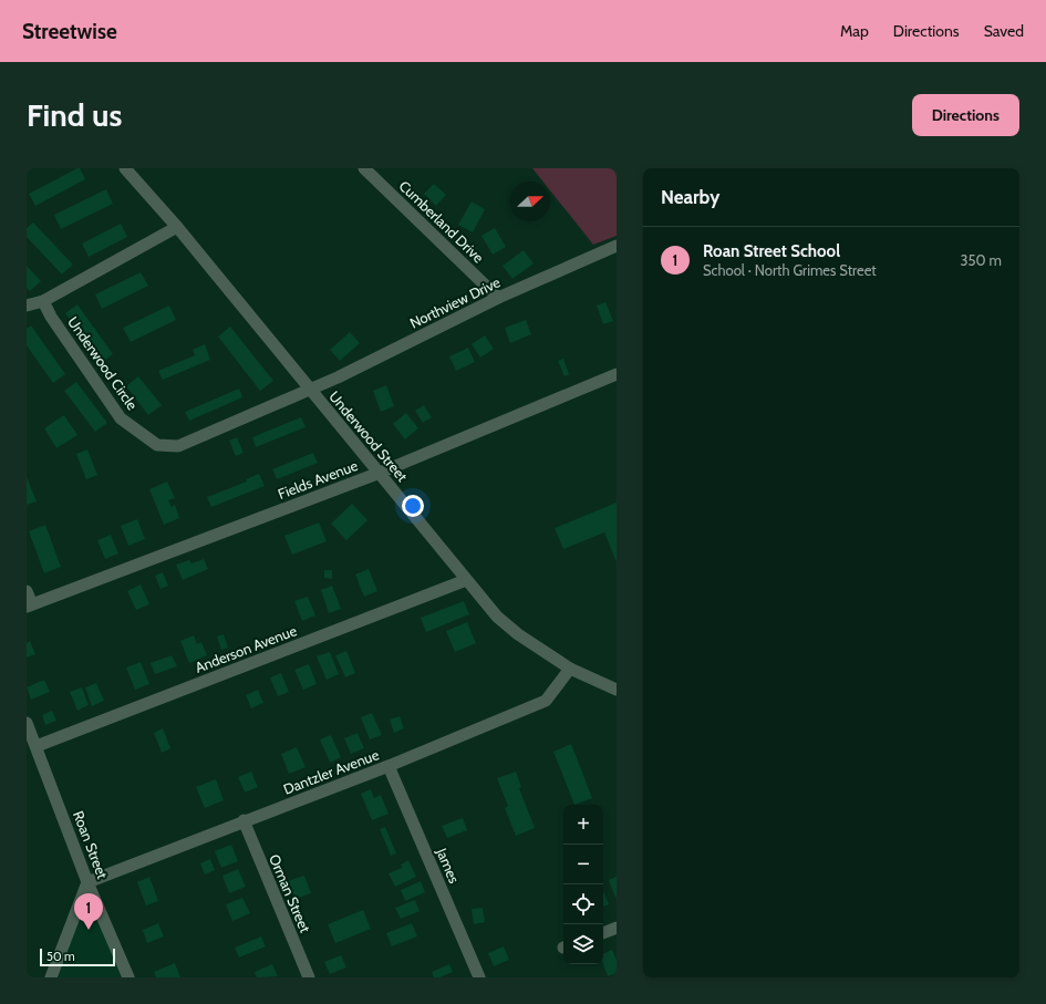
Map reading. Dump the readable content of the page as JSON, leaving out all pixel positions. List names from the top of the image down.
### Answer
{
  "streets": {
    "street": [
      "Cumberland Drive",
      "Northview Drive",
      "Underwood Circle",
      "Underwood Street",
      "Fields Avenue",
      "Anderson Avenue",
      "Dantzler Avenue",
      "Roan Street",
      "James",
      "Orman Street"
    ]
  },
  "crossings": [
    ["Cumberland Drive", "Northview Drive"],
    ["Northview Drive", "Underwood Circle"],
    ["Northview Drive", "Underwood Street"],
    ["Underwood Circle", "Underwood Street"],
    ["Underwood Street", "Fields Avenue"],
    ["Underwood Street", "Anderson Avenue"],
    ["Underwood Street", "Dantzler Avenue"],
    ["Anderson Avenue", "Roan Street"],
    ["Dantzler Avenue", "Roan Street"],
    ["Dantzler Avenue", "James"],
    ["Dantzler Avenue", "Orman Street"]
  ],
  "scale_bar": "50 m",
  "north": "right",
  "page": {
    "header": "Streetwise",
    "nav": ["Map", "Directions", "Saved"],
    "buttons": "Directions",
    "title": "Find us",
    "heading": "Nearby",
    "list": [
      {
        "mark": "1",
        "name": "Roan Street School",
        "note": "School · North Grimes Street",
        "value": "350 m"
      }
    ],
    "map_buttons": ["+", "−"],
    "pins": "1",
    "scale": "50 m"
  }
}
